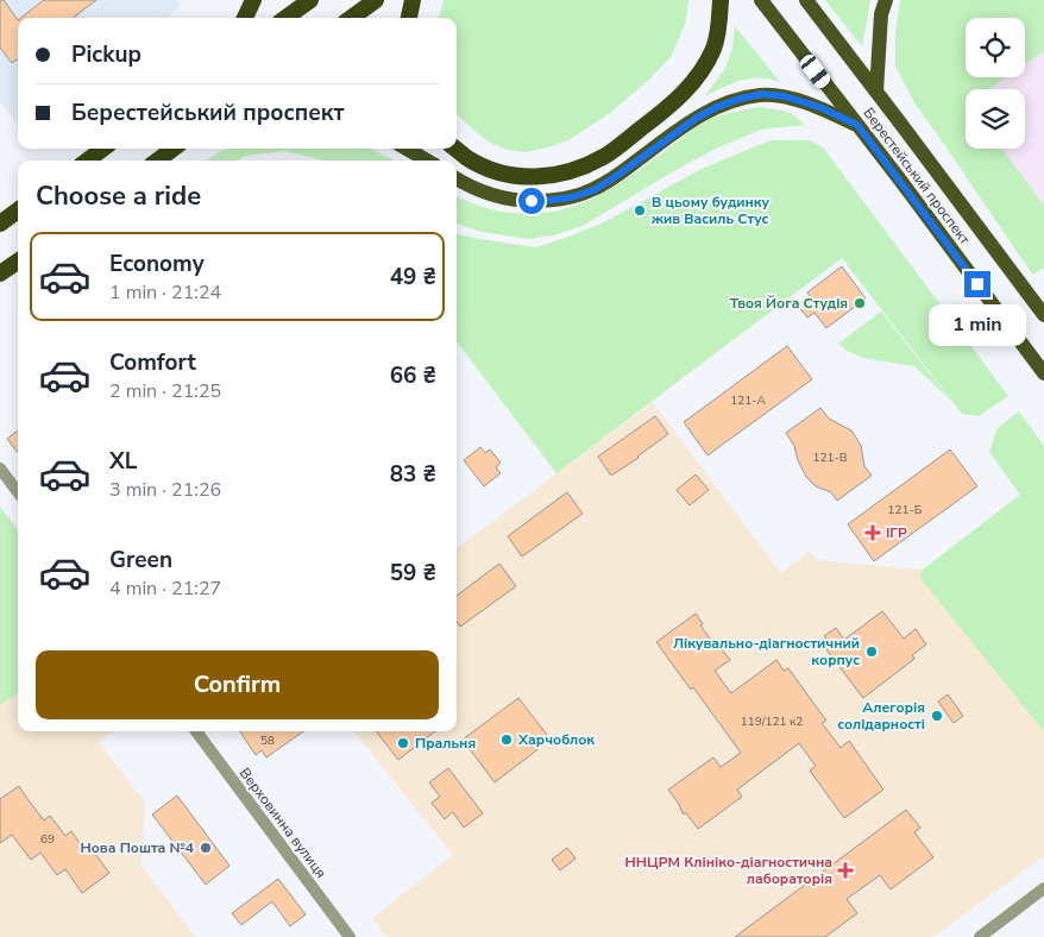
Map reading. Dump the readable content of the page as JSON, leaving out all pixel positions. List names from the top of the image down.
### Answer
{
  "streets": {
    "main road": ["Берестейський проспект"],
    "street": ["Верховинна вулиця"]
  },
  "places": {
    "other": [
      "В цьому будинку жив Василь Стус",
      "Твоя Йога Студiя",
      "Лікувально-діагностичний корпус",
      "Алегорія солідарності",
      "Харчоблок",
      "Пральня",
      "Нова Пошта №4"
    ],
    "health": ["ІГР", "ННЦРМ Клініко-діагностична лабораторія"]
  },
  "house_numbers": [
    "121-А",
    "121-В",
    "121-Б",
    "119/121 к2",
    "58",
    "69"
  ],
  "page": {
    "banner": ["Pickup", "Берестейський проспект"],
    "heading": "Choose a ride",
    "list": [
      {
        "name": "Economy",
        "note": "1 min · 21:24",
        "value": "49 ₴"
      },
      {
        "name": "Comfort",
        "note": "2 min · 21:25",
        "value": "66 ₴"
      },
      {
        "name": "XL",
        "note": "3 min · 21:26",
        "value": "83 ₴"
      },
      {
        "name": "Green",
        "note": "4 min · 21:27",
        "value": "59 ₴"
      }
    ],
    "bubble": "1 min",
    "buttons": "Confirm"
  }
}
